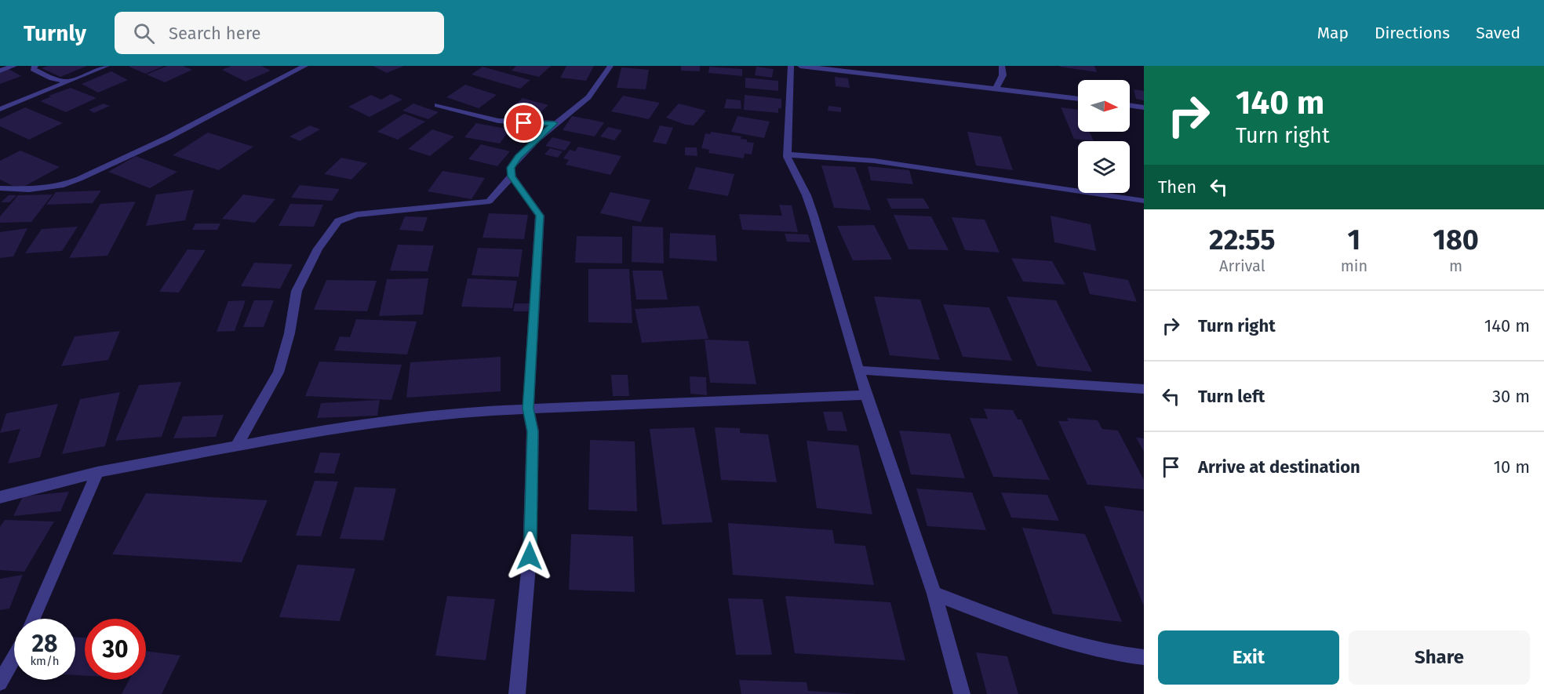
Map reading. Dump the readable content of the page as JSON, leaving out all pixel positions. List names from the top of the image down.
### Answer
{
  "north": "right",
  "page": {
    "header": "Turnly",
    "search": "Search here",
    "nav": ["Map", "Directions", "Saved"],
    "turn": ["140 m", "Turn right"],
    "then": "Then",
    "eta": [
      "22:55",
      "Arrival",
      "1",
      "min",
      "180",
      "m"
    ],
    "list": [
      {
        "name": "Turn right",
        "value": "140 m"
      },
      {
        "name": "Turn left",
        "value": "30 m"
      },
      {
        "name": "Arrive at destination",
        "value": "10 m"
      }
    ],
    "speed": "28 km/h",
    "limit": "30",
    "buttons": ["Exit", "Share"]
  }
}
